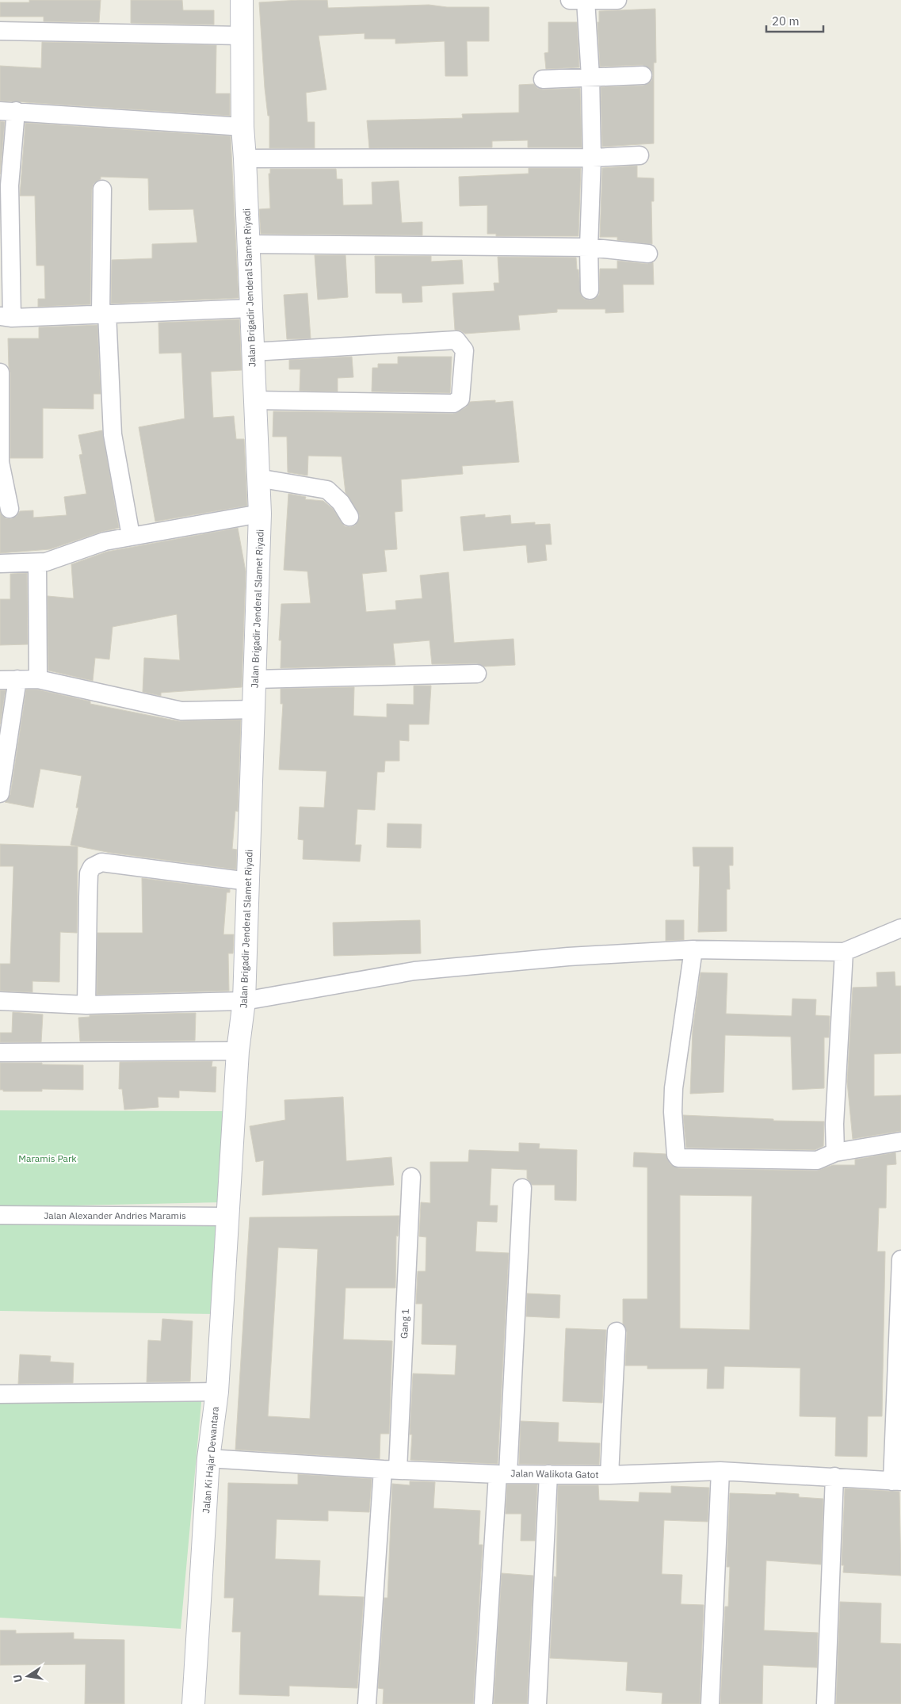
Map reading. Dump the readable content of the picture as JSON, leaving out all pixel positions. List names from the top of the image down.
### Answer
{
  "streets": {
    "main road": ["Jalan Brigadir Jenderal Slamet Riyadi", "Jalan Ki Hajar Dewantara"],
    "street": ["Jalan Alexander Andries Maramis", "Gang 1", "Jalan Walikota Gatot"]
  },
  "crossings": [
    ["Jalan Brigadir Jenderal Slamet Riyadi", "Jalan Alexander Andries Maramis"],
    ["Jalan Brigadir Jenderal Slamet Riyadi", "Jalan Ki Hajar Dewantara"],
    ["Jalan Alexander Andries Maramis", "Jalan Ki Hajar Dewantara"],
    ["Gang 1", "Jalan Walikota Gatot"],
    ["Jalan Ki Hajar Dewantara", "Jalan Walikota Gatot"]
  ],
  "parks": ["Maramis Park"],
  "scale_bar": "20 m",
  "north": "left"
}
